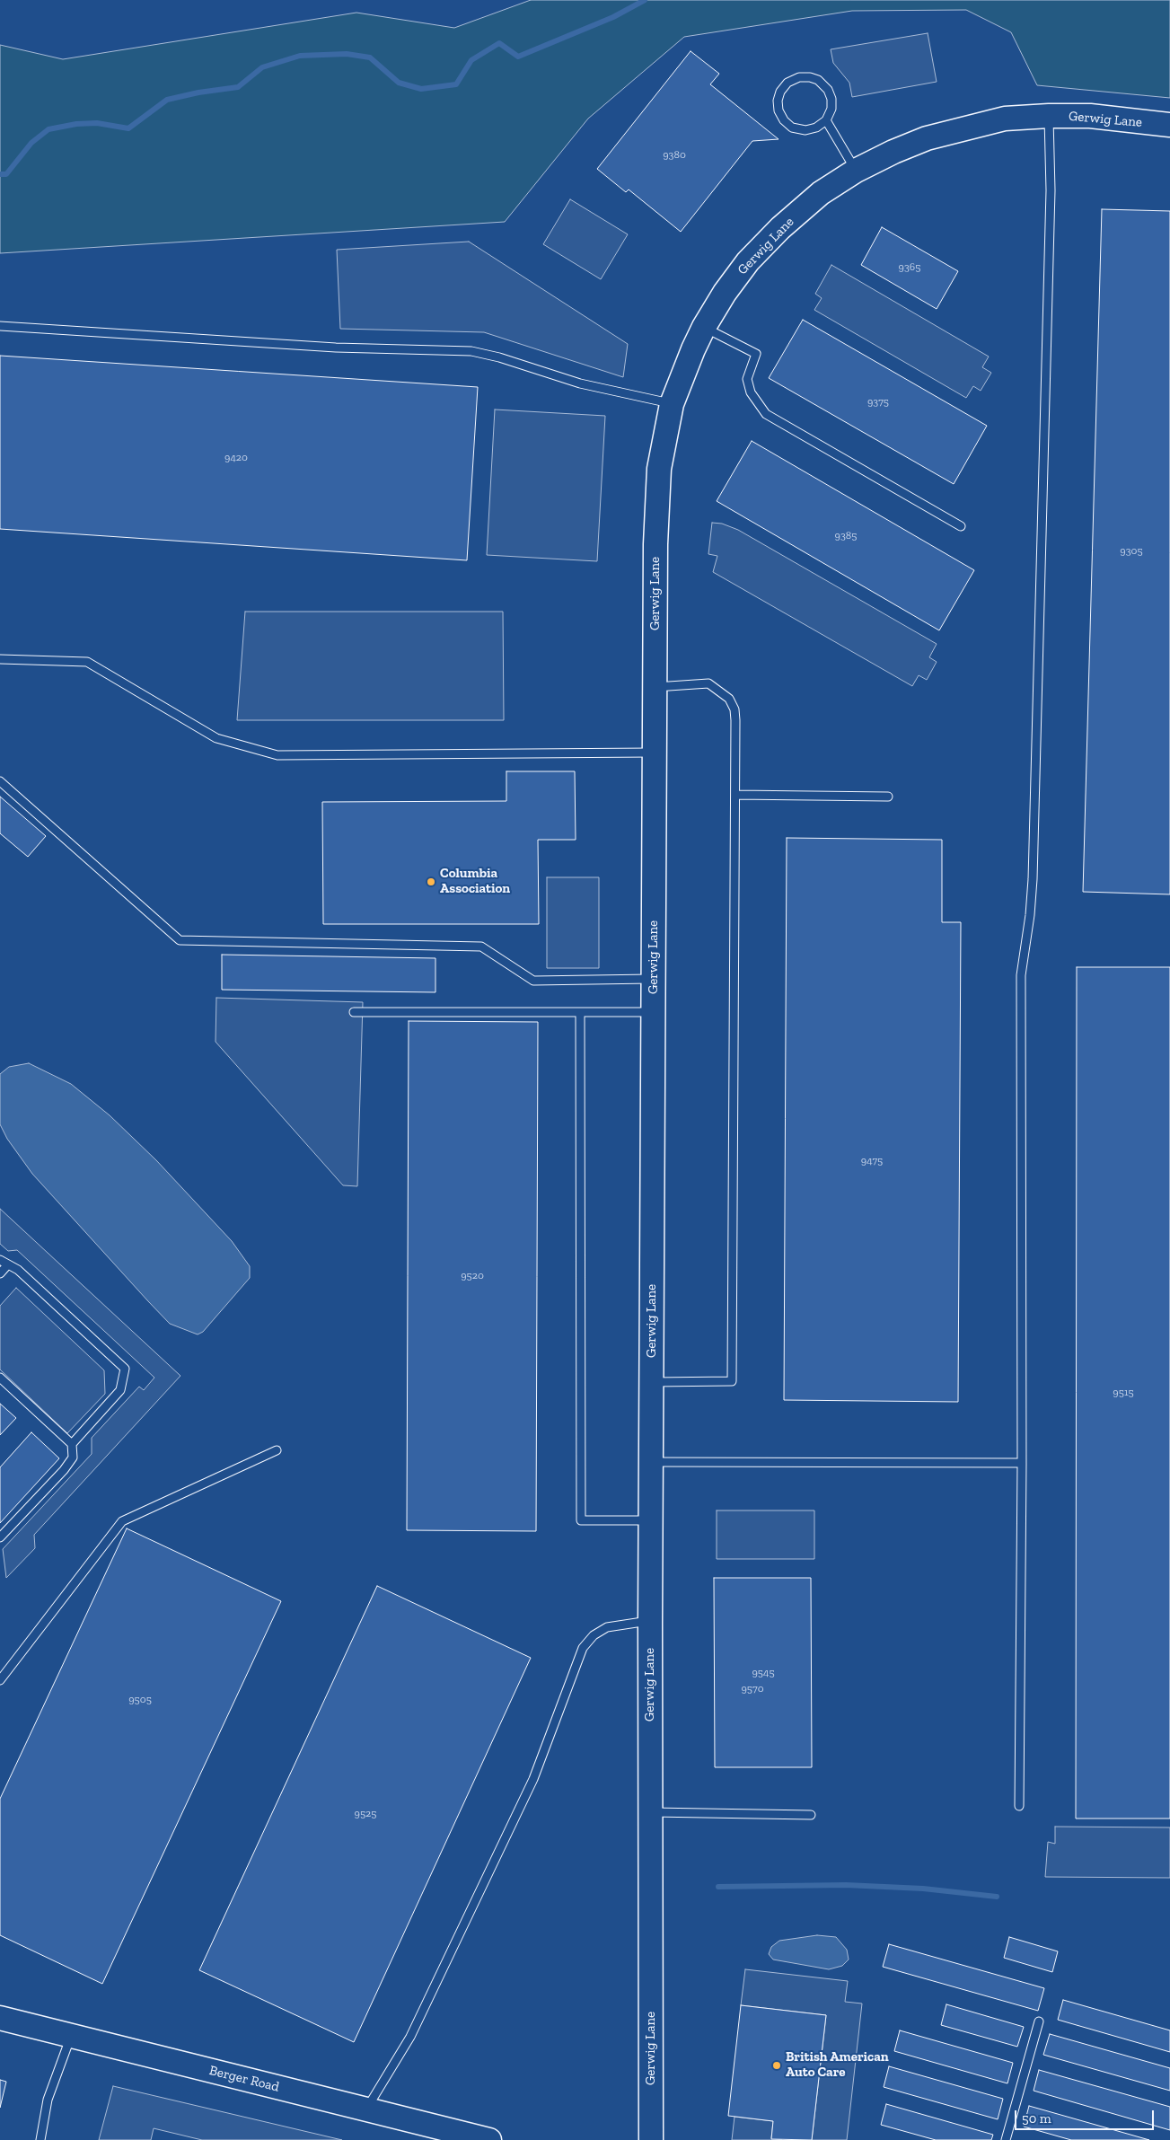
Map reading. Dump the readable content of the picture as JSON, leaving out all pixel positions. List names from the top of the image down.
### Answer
{
  "streets": {
    "street": ["Gerwig Lane", "Berger Road"]
  },
  "places": ["Columbia Association", "British American Auto Care"],
  "house_numbers": [
    "9380",
    "9365",
    "9375",
    "9420",
    "9385",
    "9305",
    "9475",
    "9520",
    "9515",
    "9545",
    "9570",
    "9505",
    "9525"
  ],
  "scale_bar": "50 m"
}
